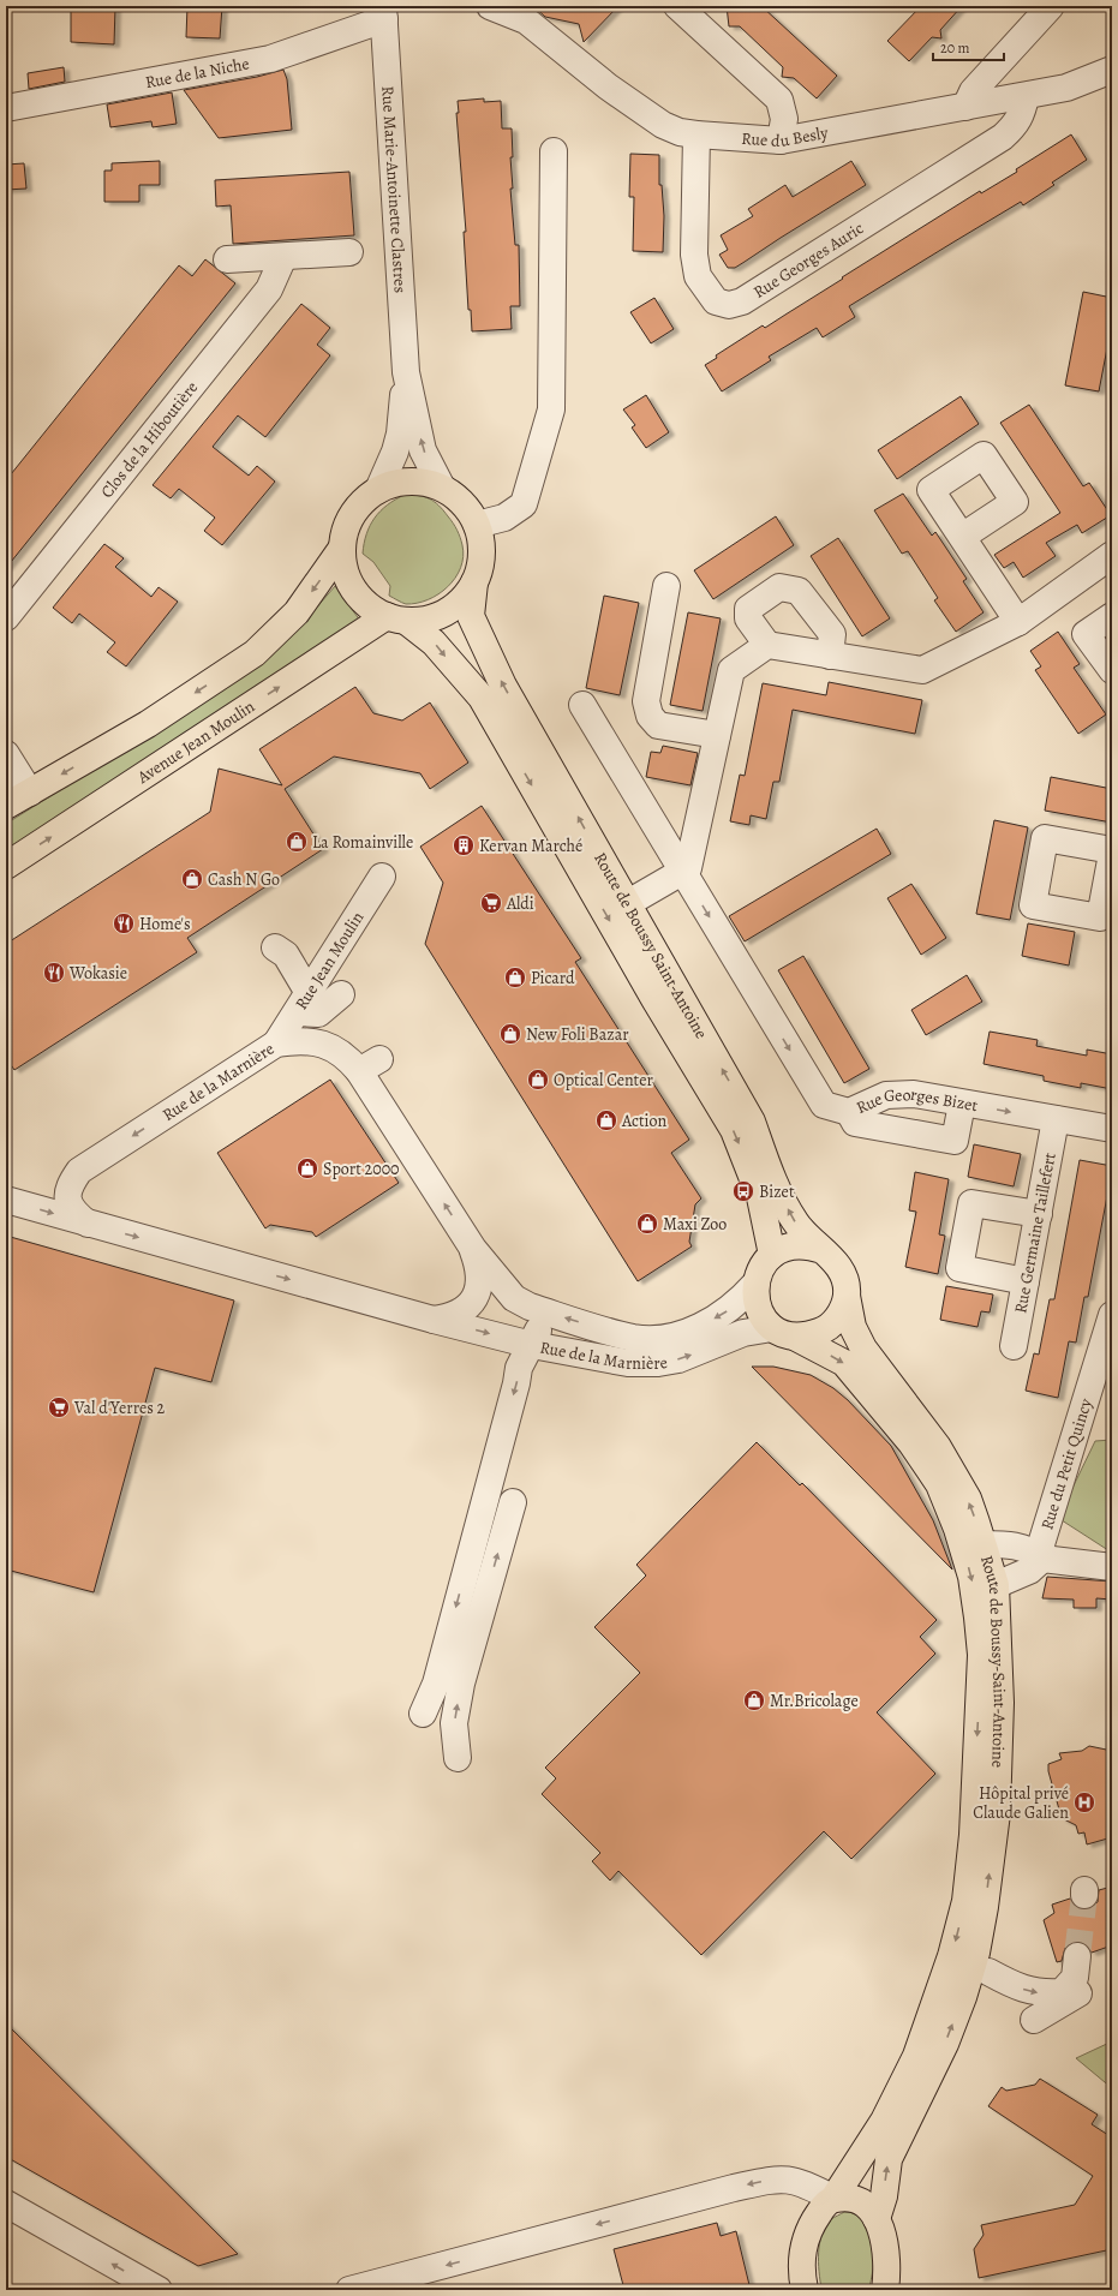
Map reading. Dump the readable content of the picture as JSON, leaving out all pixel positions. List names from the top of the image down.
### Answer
{
  "streets": {
    "main road": ["Avenue Jean Moulin", "Route de Boussy Saint-Antoine", "Route de Boussy-Saint-Antoine"],
    "street": [
      "Rue de la Niche",
      "Rue du Besly",
      "Rue Marie-Antoinette Clastres",
      "Rue Georges Auric",
      "Clos de la Hiboutière",
      "Rue Jean Moulin",
      "Rue de la Marnière",
      "Rue Georges Bizet",
      "Rue Germaine Taillefert",
      "Rue du Petit Quincy"
    ]
  },
  "crossings": [
    ["Rue de la Niche", "Rue Marie-Antoinette Clastres"],
    ["Rue du Besly", "Rue Georges Auric"],
    ["Rue Marie-Antoinette Clastres", "Avenue Jean Moulin"],
    ["Rue Marie-Antoinette Clastres", "Route de Boussy Saint-Antoine"],
    ["Avenue Jean Moulin", "Route de Boussy Saint-Antoine"],
    ["Route de Boussy Saint-Antoine", "Rue de la Marnière"],
    ["Route de Boussy Saint-Antoine", "Route de Boussy-Saint-Antoine"],
    ["Rue Jean Moulin", "Rue de la Marnière"],
    ["Rue de la Marnière", "Route de Boussy-Saint-Antoine"],
    ["Rue Georges Bizet", "Rue Germaine Taillefert"]
  ],
  "one_way": ["Rue Georges Bizet"],
  "places": {
    "shop": [
      "La Romainville",
      "Cash N Go",
      "Picard",
      "New Foli Bazar",
      "Optical Center",
      "Action",
      "Sport 2000",
      "Maxi Zoo",
      "Mr.Bricolage"
    ],
    "building": ["Kervan Marché"],
    "supermarket": ["Aldi", "Val d'Yerres 2"],
    "restaurant": ["Home's", "Wokasie"],
    "bus stop": ["Bizet"],
    "hospital": ["Hôpital privé Claude Galien"]
  },
  "scale_bar": "20 m"
}
